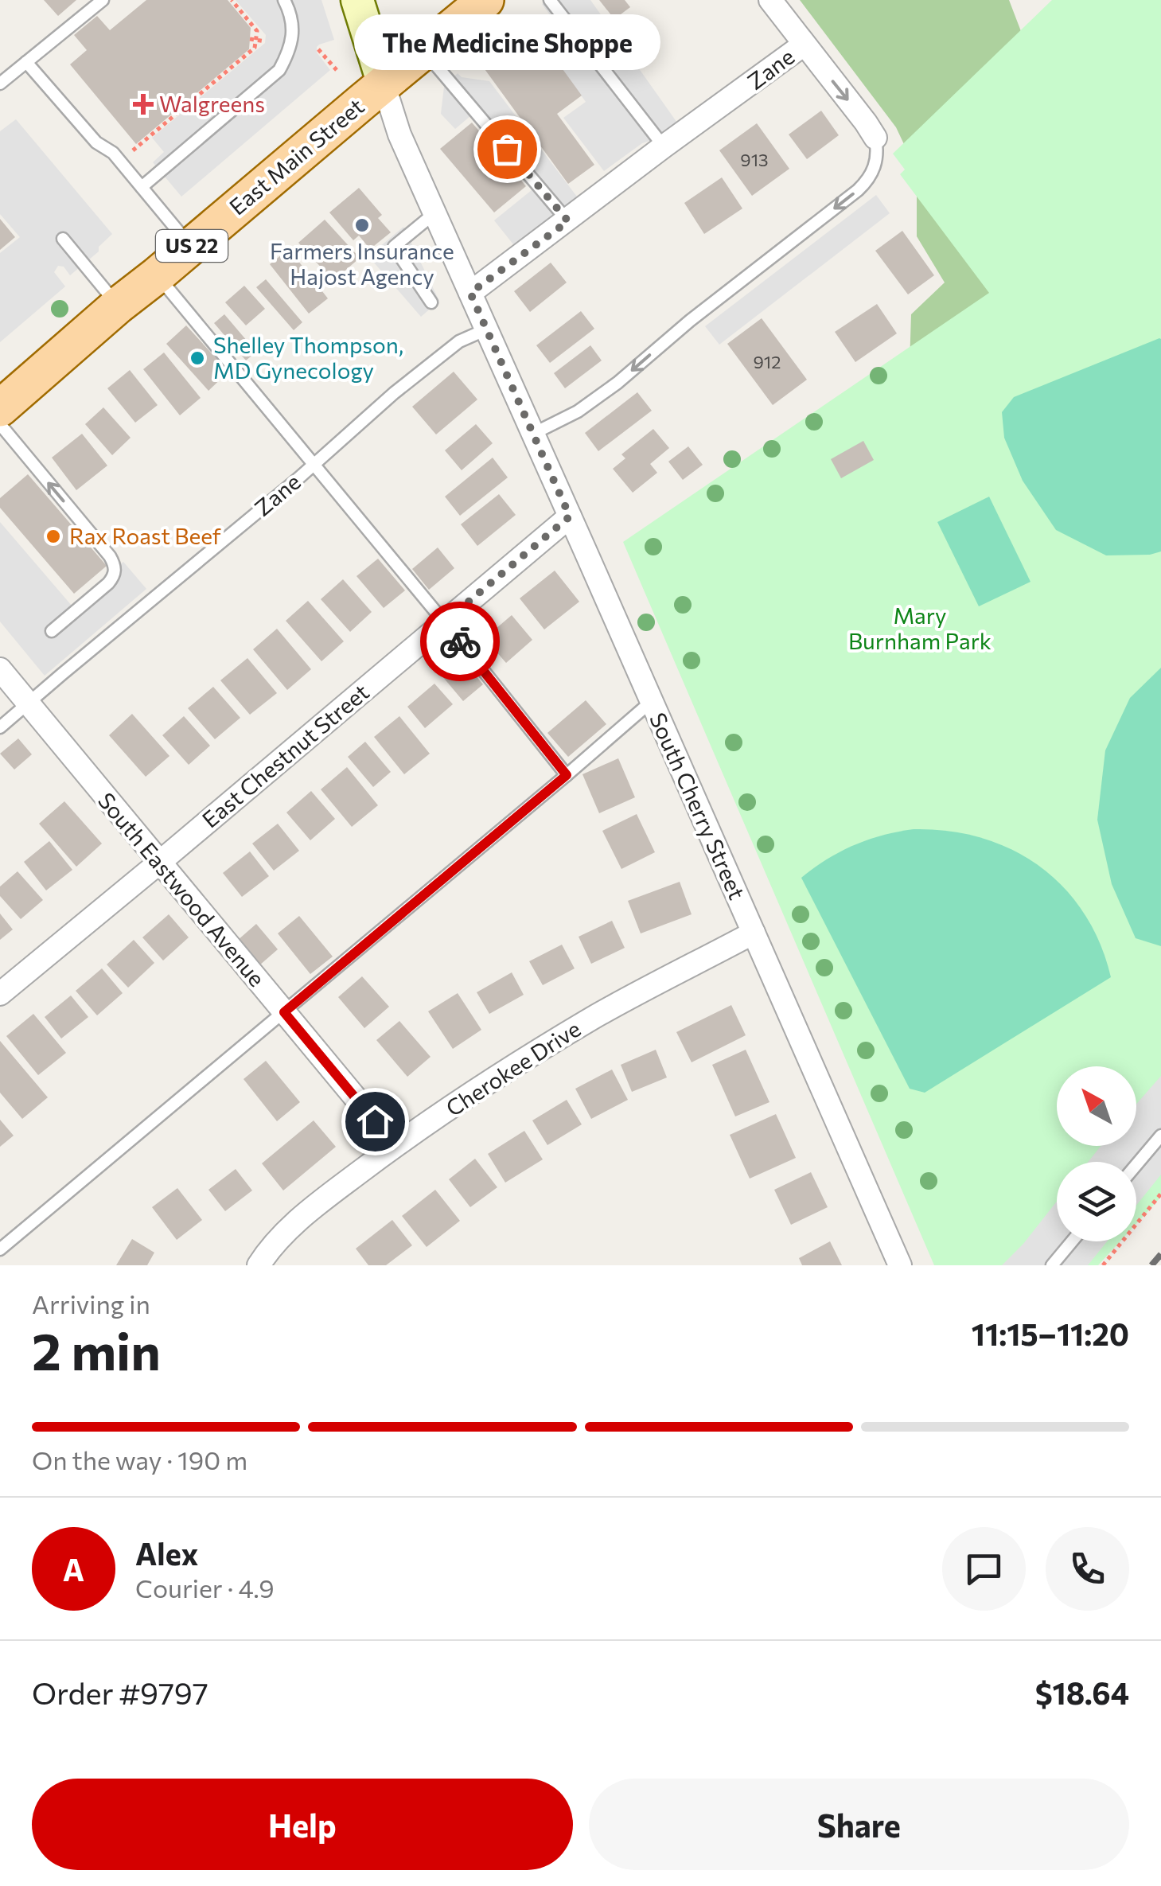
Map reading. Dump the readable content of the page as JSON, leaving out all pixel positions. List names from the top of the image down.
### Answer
{
  "streets": {
    "main road": ["East Main Street", "US 22"],
    "street": [
      "Zane",
      "East Chestnut Street",
      "South Cherry Street",
      "South Eastwood Avenue",
      "Cherokee Drive"
    ]
  },
  "crossings": [
    ["Zane", "South Cherry Street"],
    ["Zane", "South Eastwood Avenue"],
    ["East Main Street", "South Cherry Street"],
    ["East Chestnut Street", "South Cherry Street"],
    ["East Chestnut Street", "South Eastwood Avenue"],
    ["South Cherry Street", "Cherokee Drive"],
    ["South Eastwood Avenue", "Cherokee Drive"]
  ],
  "parks": ["Mary Burnham Park"],
  "places": {
    "health": ["Walgreens"],
    "other": [
      "The Medicine Shoppe",
      "Farmers Insurance Hajost Agency",
      "Shelley Thompson, MD Gynecology",
      "Rax Roast Beef"
    ]
  },
  "house_numbers": ["913", "912"],
  "north": "top left",
  "page": {
    "bubble": "The Medicine Shoppe",
    "heading": ["2 min", "Arriving in", "11:15–11:20"],
    "panel": [
      "Alex",
      "Courier · 4.9",
      "Order #9797",
      "$18.64"
    ],
    "bar": "On the way · 190 m",
    "round": "A",
    "buttons": ["Help", "Share"]
  }
}
